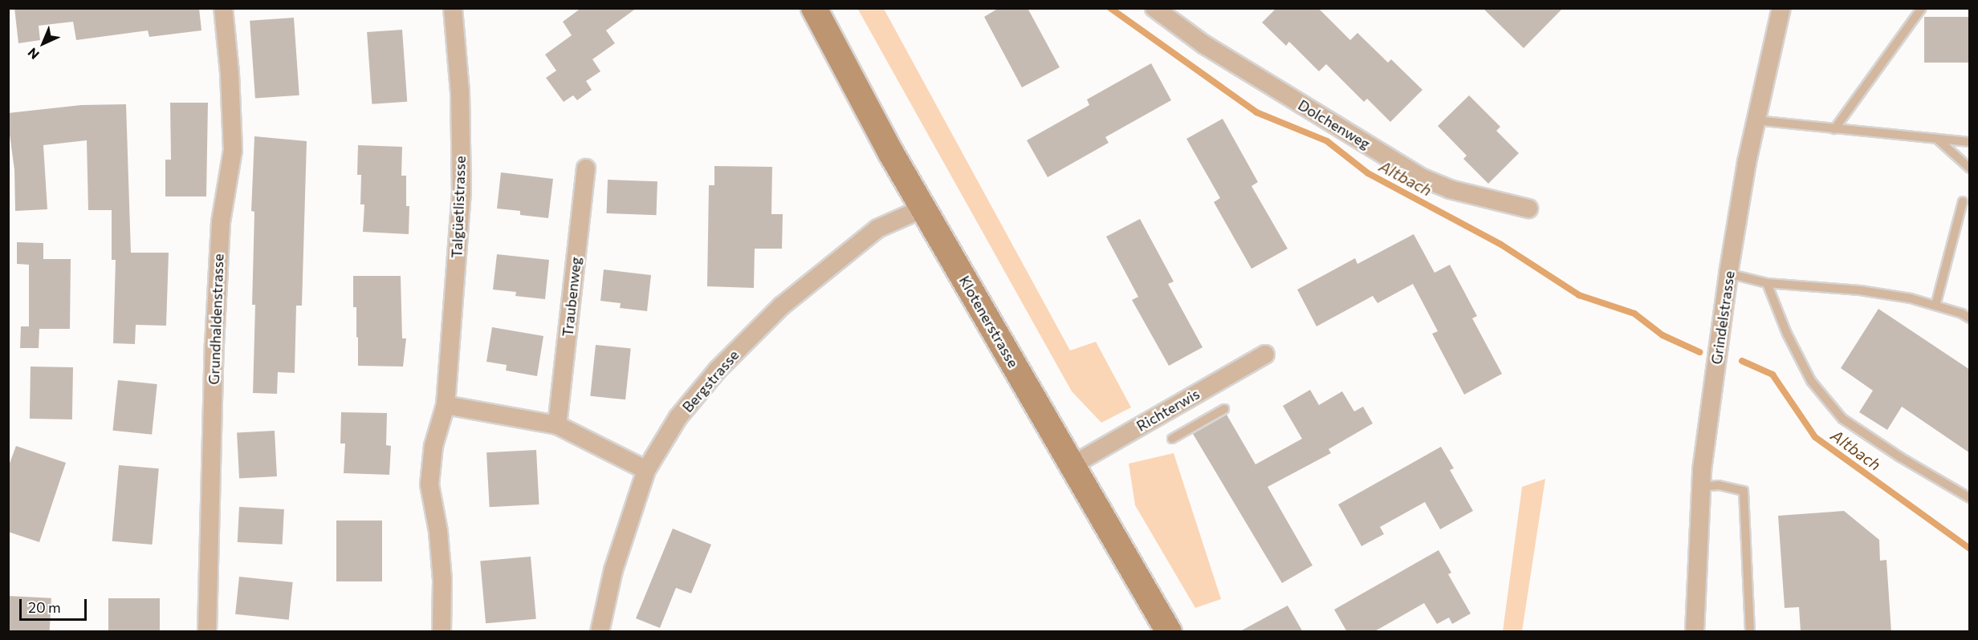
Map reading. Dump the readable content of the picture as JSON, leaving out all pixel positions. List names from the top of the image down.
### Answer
{
  "streets": {
    "main road": ["Klotenerstrasse"],
    "street": [
      "Dolchenweg",
      "Talgüetlistrasse",
      "Traubenweg",
      "Grindelstrasse",
      "Grundhaldenstrasse",
      "Bergstrasse",
      "Richterwis"
    ]
  },
  "crossings": [
    ["Klotenerstrasse", "Bergstrasse"],
    ["Klotenerstrasse", "Richterwis"]
  ],
  "water": ["Altbach"],
  "scale_bar": "20 m",
  "north": "bottom left"
}
